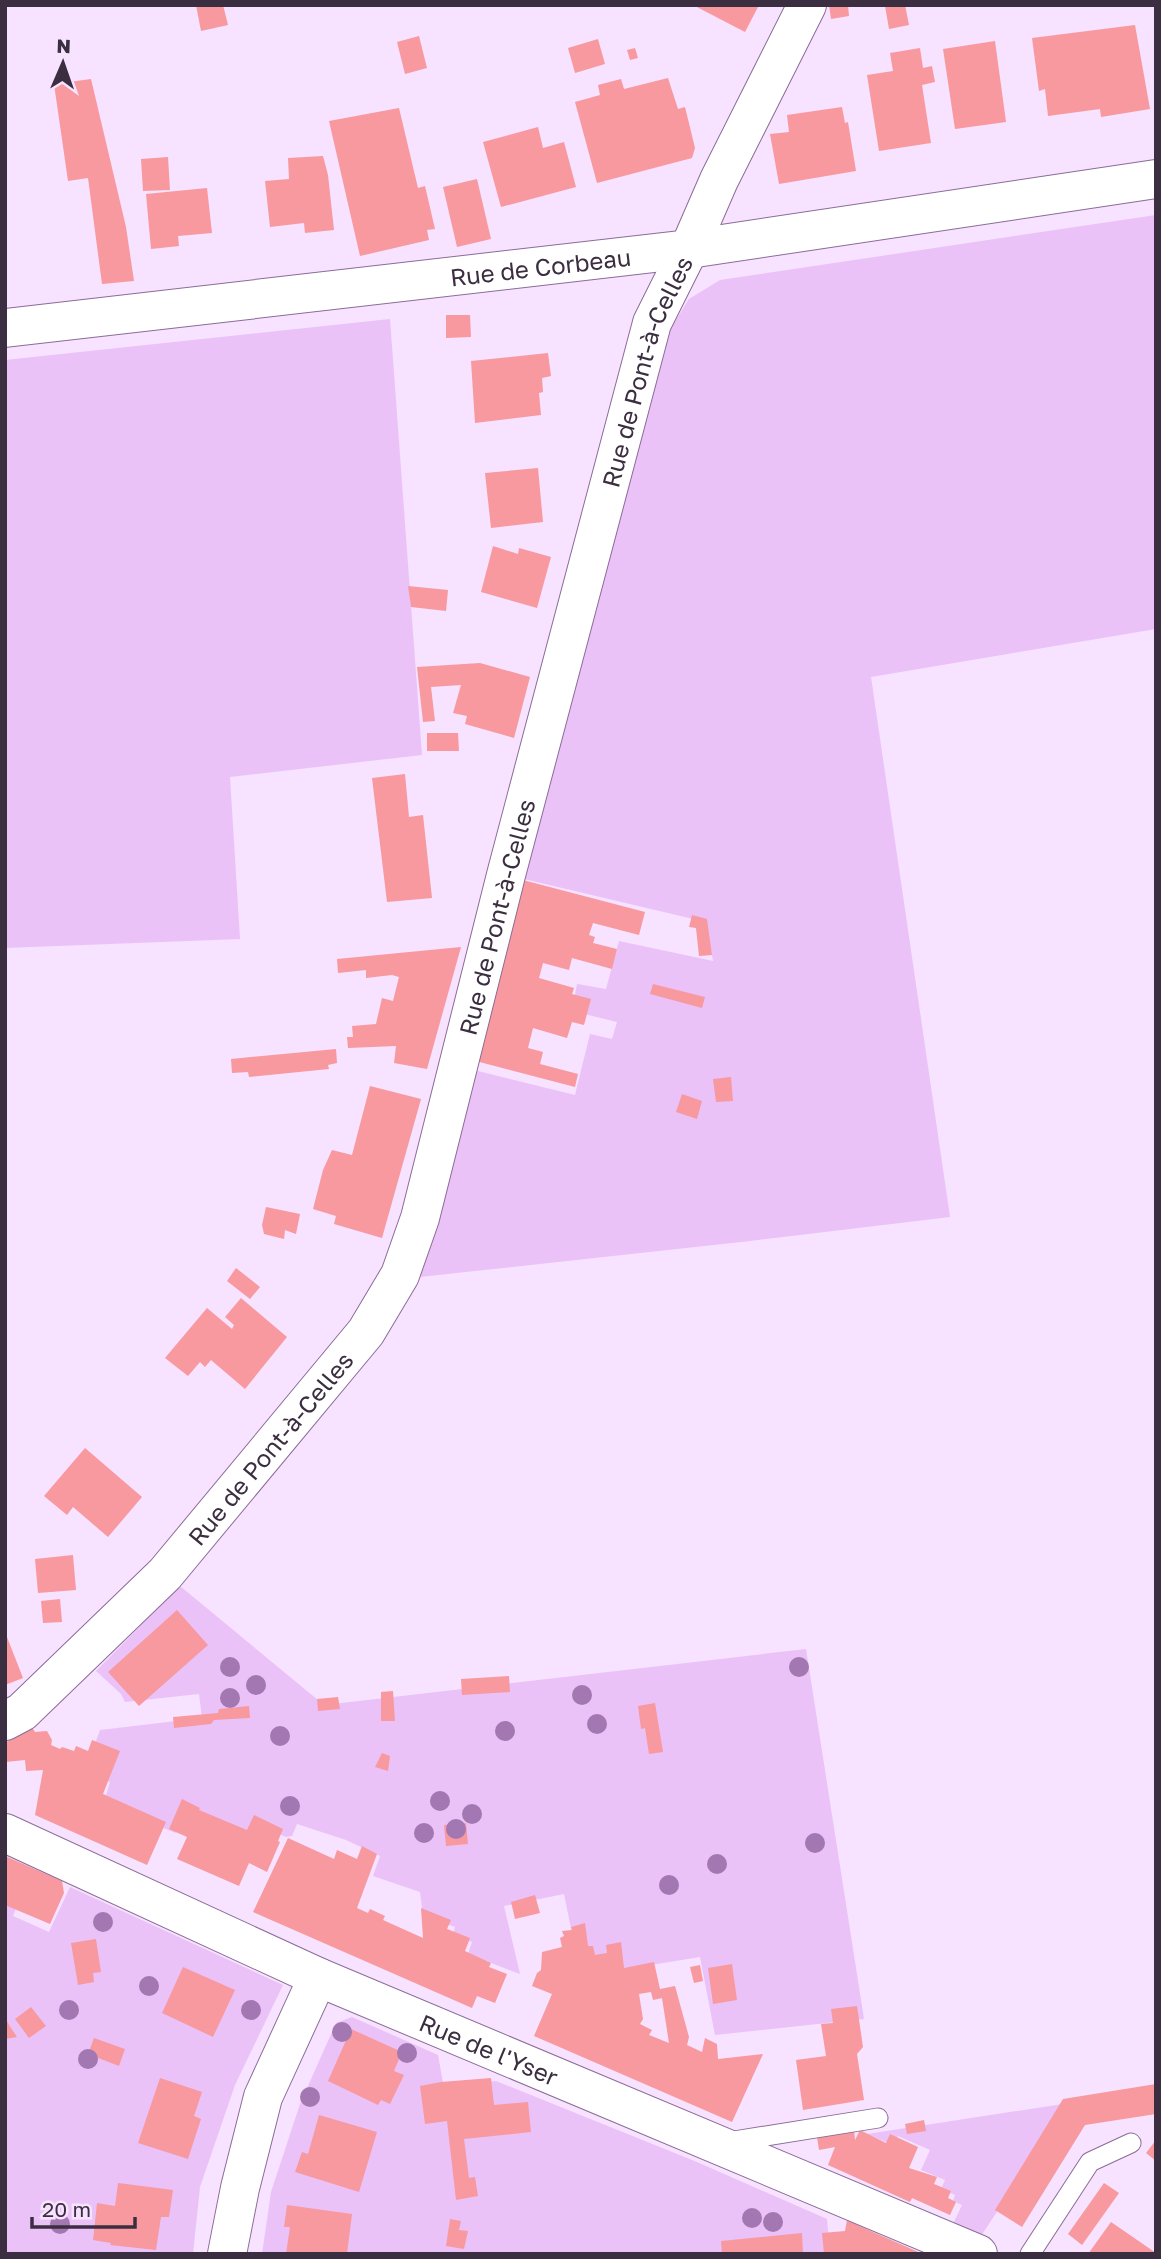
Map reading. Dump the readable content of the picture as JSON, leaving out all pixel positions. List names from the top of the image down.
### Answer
{
  "streets": {
    "street": ["Rue de Corbeau", "Rue de Pont-à-Celles", "Rue de l'Yser"]
  },
  "crossings": [
    ["Rue de Corbeau", "Rue de Pont-à-Celles"]
  ],
  "scale_bar": "20 m",
  "north": "top"
}
